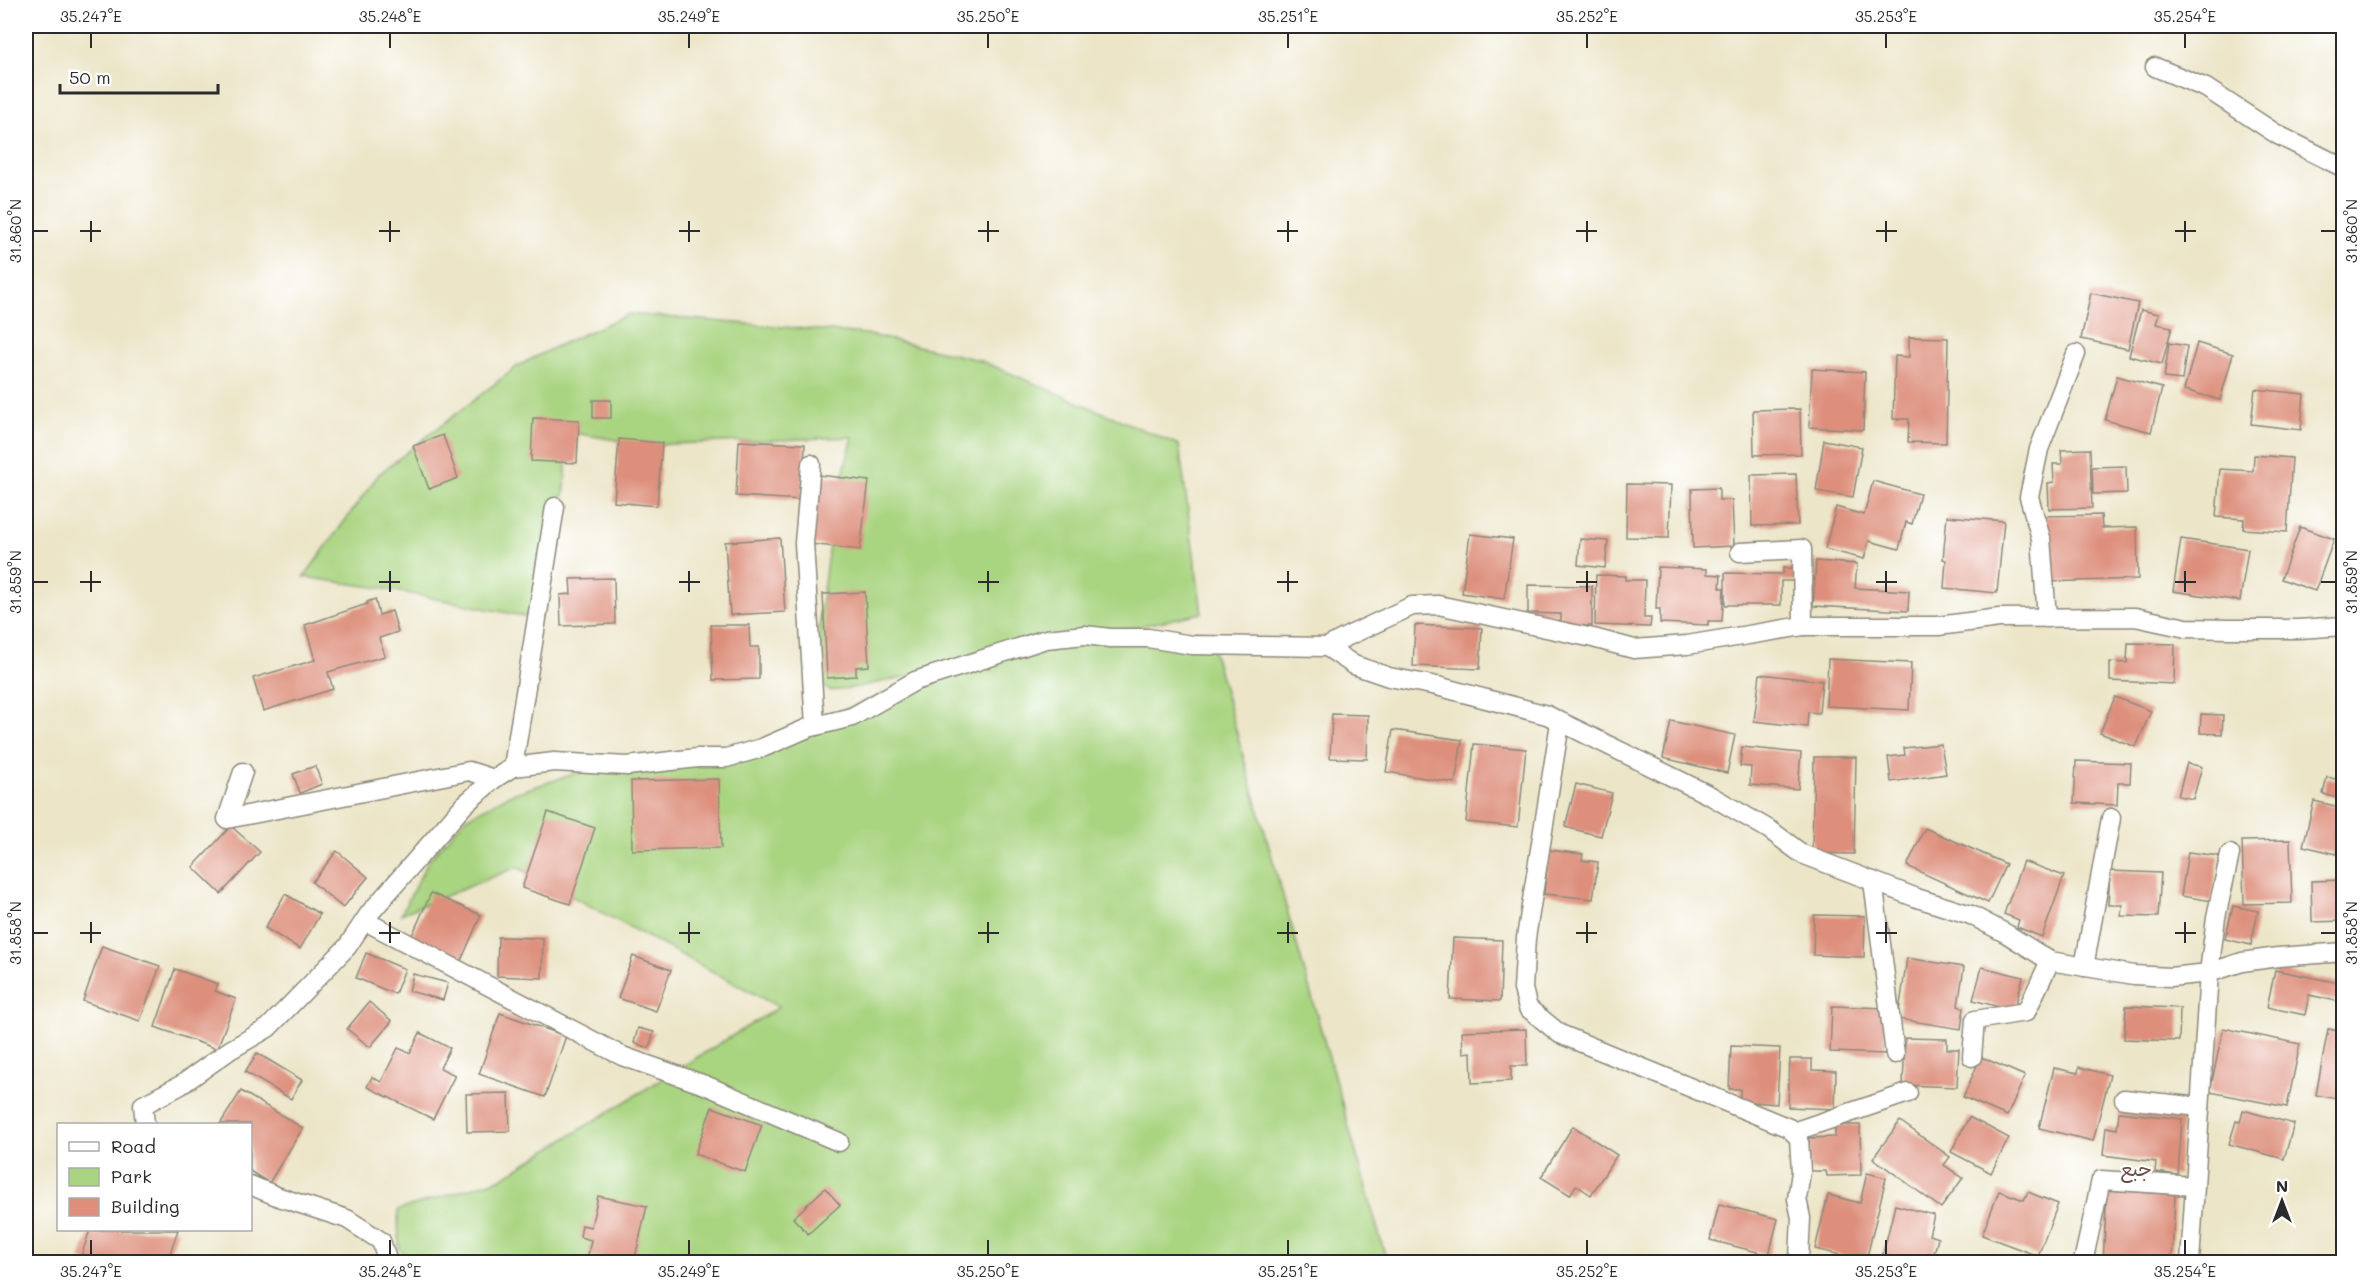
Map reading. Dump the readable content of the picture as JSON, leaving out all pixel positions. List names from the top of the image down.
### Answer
{
  "districts": ["جبع"],
  "legend": ["Road", "Park", "Building"],
  "scale_bar": "50 m",
  "north": "top",
  "coordinates": [
    "35.247°E",
    "35.248°E",
    "35.249°E",
    "35.250°E",
    "35.251°E",
    "35.252°E",
    "35.253°E",
    "35.254°E",
    "31.860°N",
    "31.859°N",
    "31.858°N"
  ]
}
